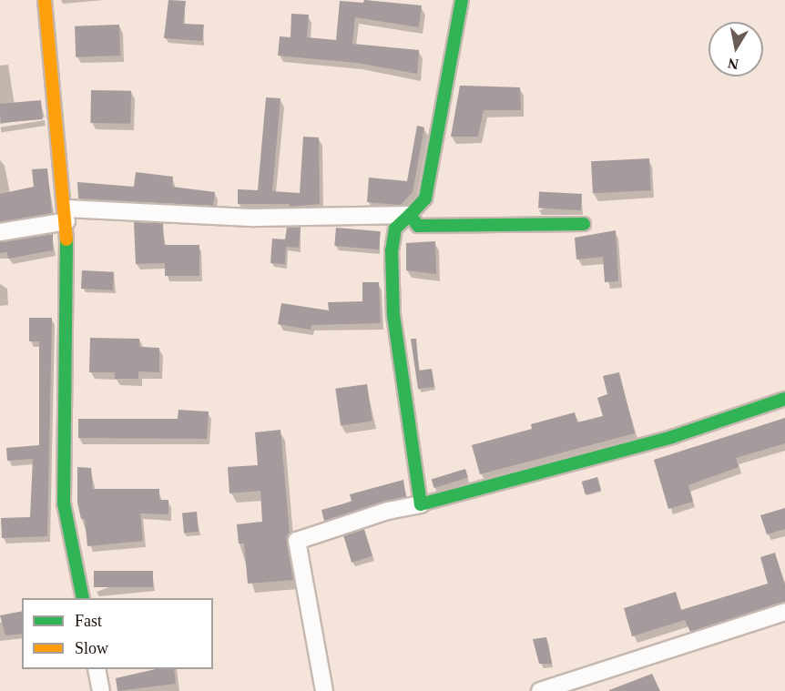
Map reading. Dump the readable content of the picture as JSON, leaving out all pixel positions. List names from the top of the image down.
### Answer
{
  "legend": ["Fast", "Slow"],
  "north": "bottom"
}
